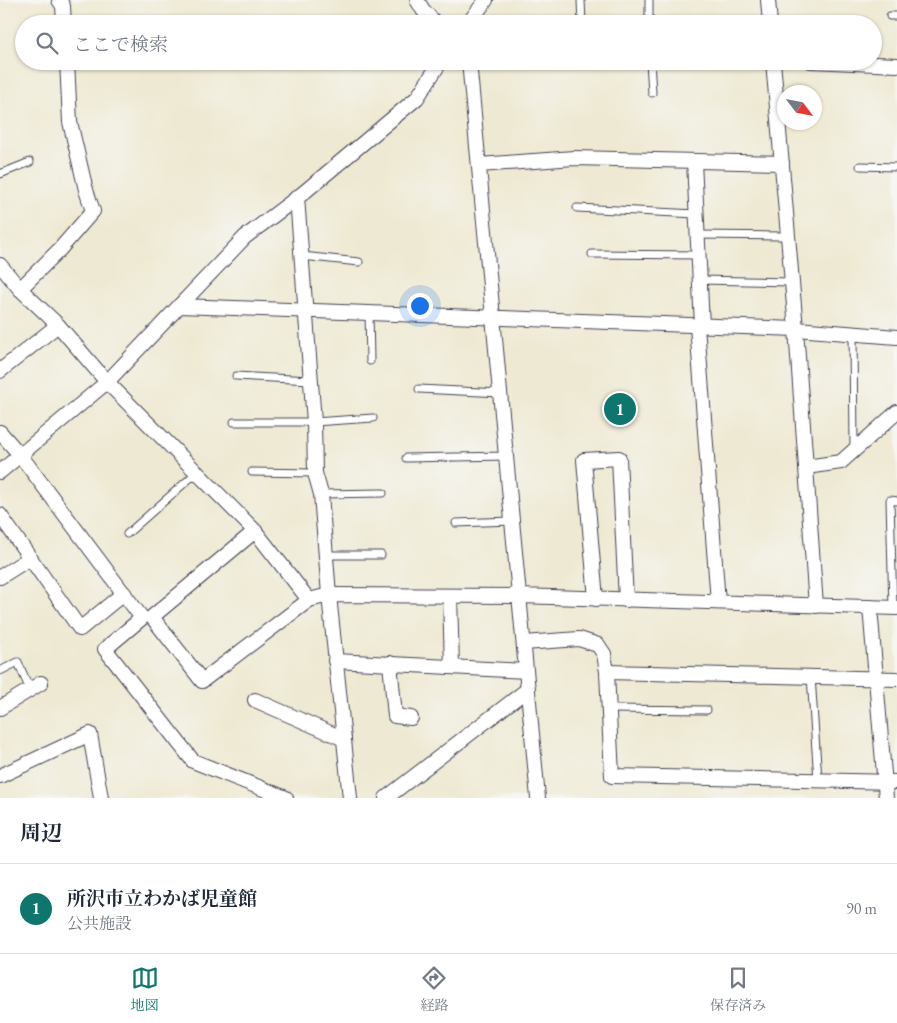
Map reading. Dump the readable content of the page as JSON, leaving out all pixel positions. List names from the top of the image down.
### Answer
{
  "north": "bottom right",
  "page": {
    "search": "ここで検索",
    "pins": "1",
    "heading": "周辺",
    "list": [
      {
        "mark": "1",
        "name": "所沢市立わかば児童館",
        "note": "公共施設",
        "value": "90 m"
      }
    ],
    "nav": ["地図", "経路", "保存済み"]
  }
}
